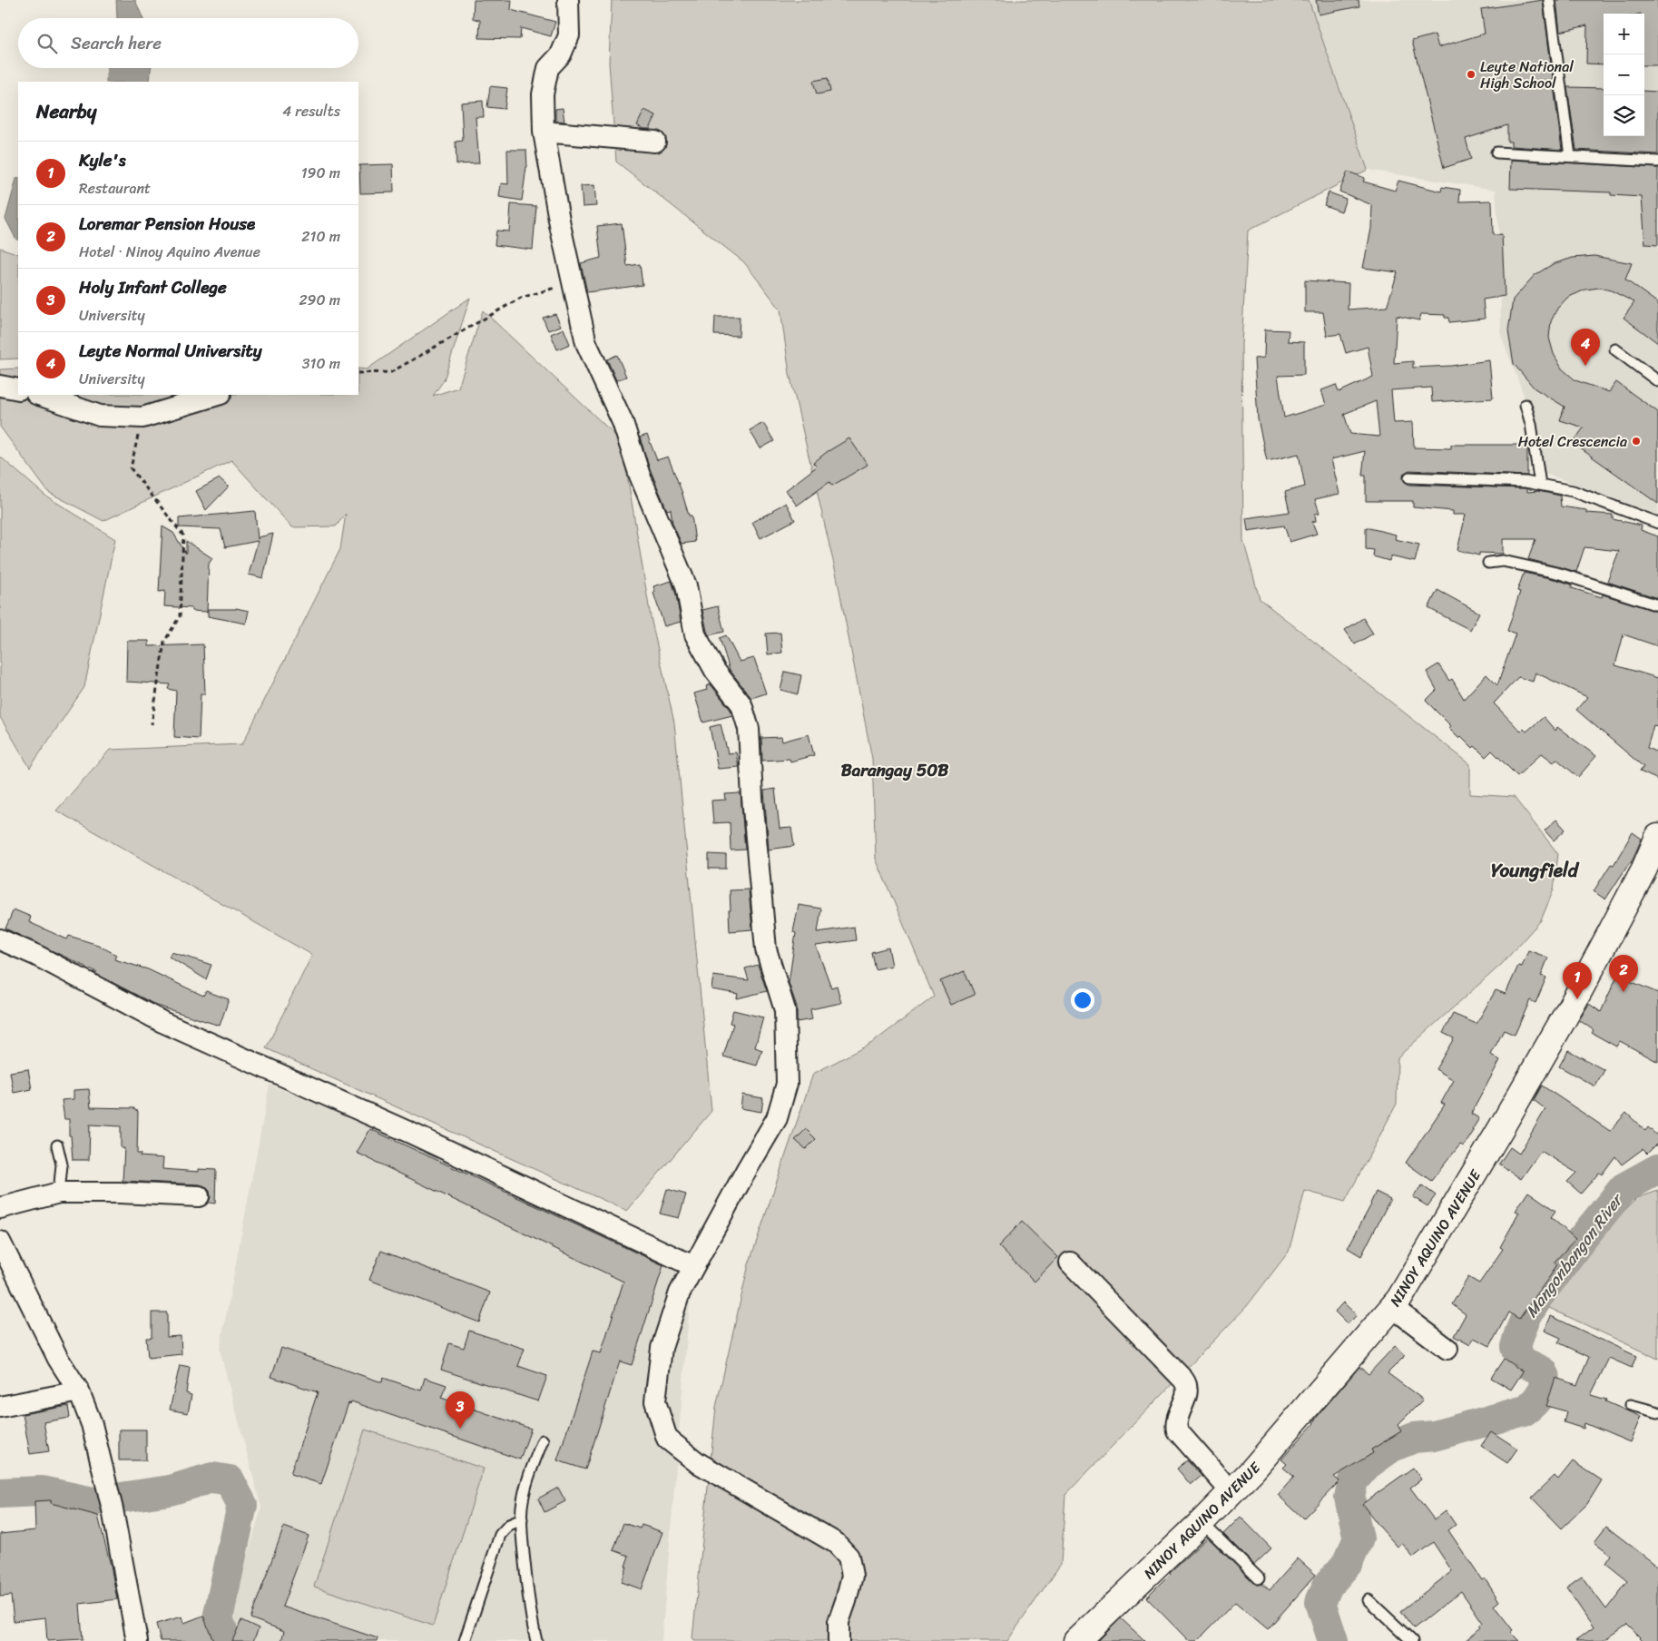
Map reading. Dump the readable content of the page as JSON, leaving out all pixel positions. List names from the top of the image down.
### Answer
{
  "streets": {
    "main road": ["NINOY AQUINO AVENUE"]
  },
  "districts": ["Barangay 50B", "Youngfield"],
  "water": ["Mangonbangon River"],
  "places": ["Leyte National High School", "Hotel Crescencia"],
  "page": {
    "map_buttons": ["+", "−"],
    "search": "Search here",
    "heading": ["Nearby", "4 results"],
    "list": [
      {
        "mark": "1",
        "name": "Kyle's",
        "note": "Restaurant",
        "value": "190 m"
      },
      {
        "mark": "2",
        "name": "Loremar Pension House",
        "note": "Hotel · Ninoy Aquino Avenue",
        "value": "210 m"
      },
      {
        "mark": "3",
        "name": "Holy Infant College",
        "note": "University",
        "value": "290 m"
      },
      {
        "mark": "4",
        "name": "Leyte Normal University",
        "note": "University",
        "value": "310 m"
      }
    ],
    "pins": [
      "4",
      "2",
      "1",
      "3"
    ]
  }
}
